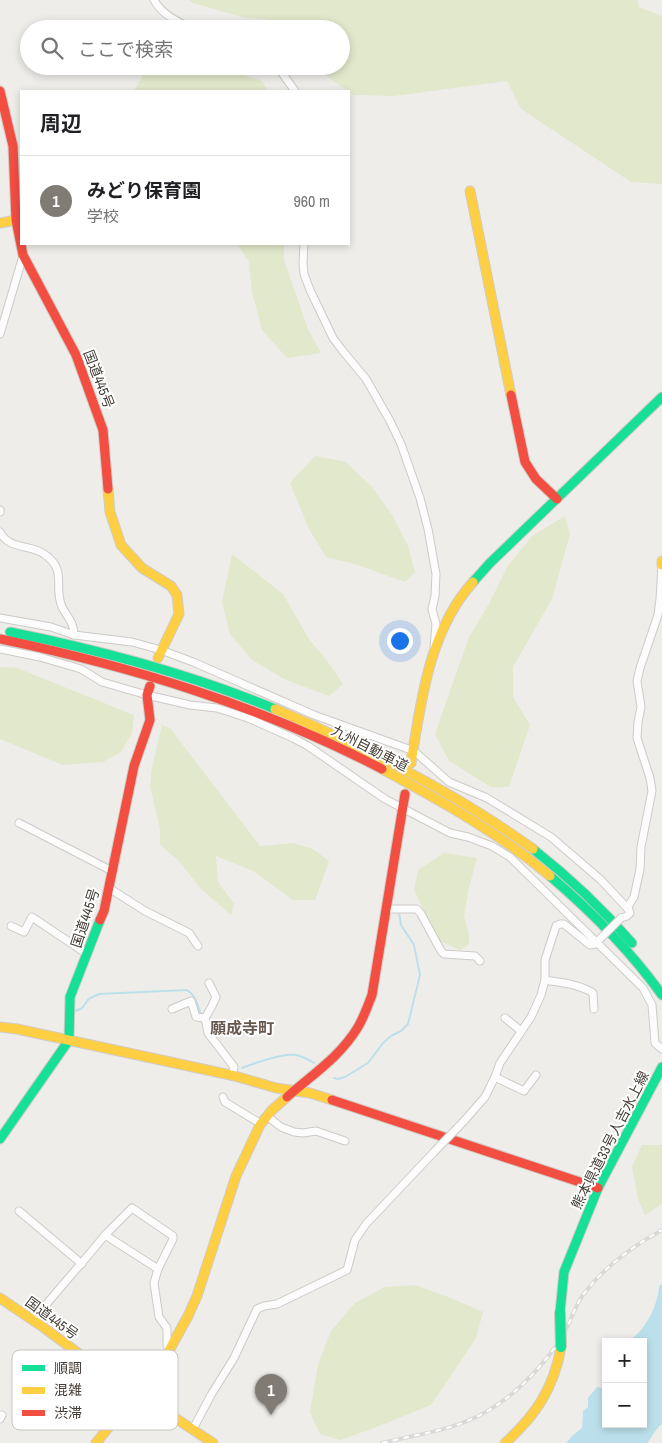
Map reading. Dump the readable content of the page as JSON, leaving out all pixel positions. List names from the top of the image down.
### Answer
{
  "streets": {
    "main road": ["国道445号", "九州自動車道", "熊本県道33号人吉水上線"]
  },
  "districts": ["願成寺町"],
  "legend": ["順調", "混雑", "渋滞"],
  "page": {
    "search": "ここで検索",
    "heading": "周辺",
    "list": [
      {
        "mark": "1",
        "name": "みどり保育園",
        "note": "学校",
        "value": "960 m"
      }
    ],
    "map_buttons": ["+", "−"],
    "pins": "1"
  }
}
